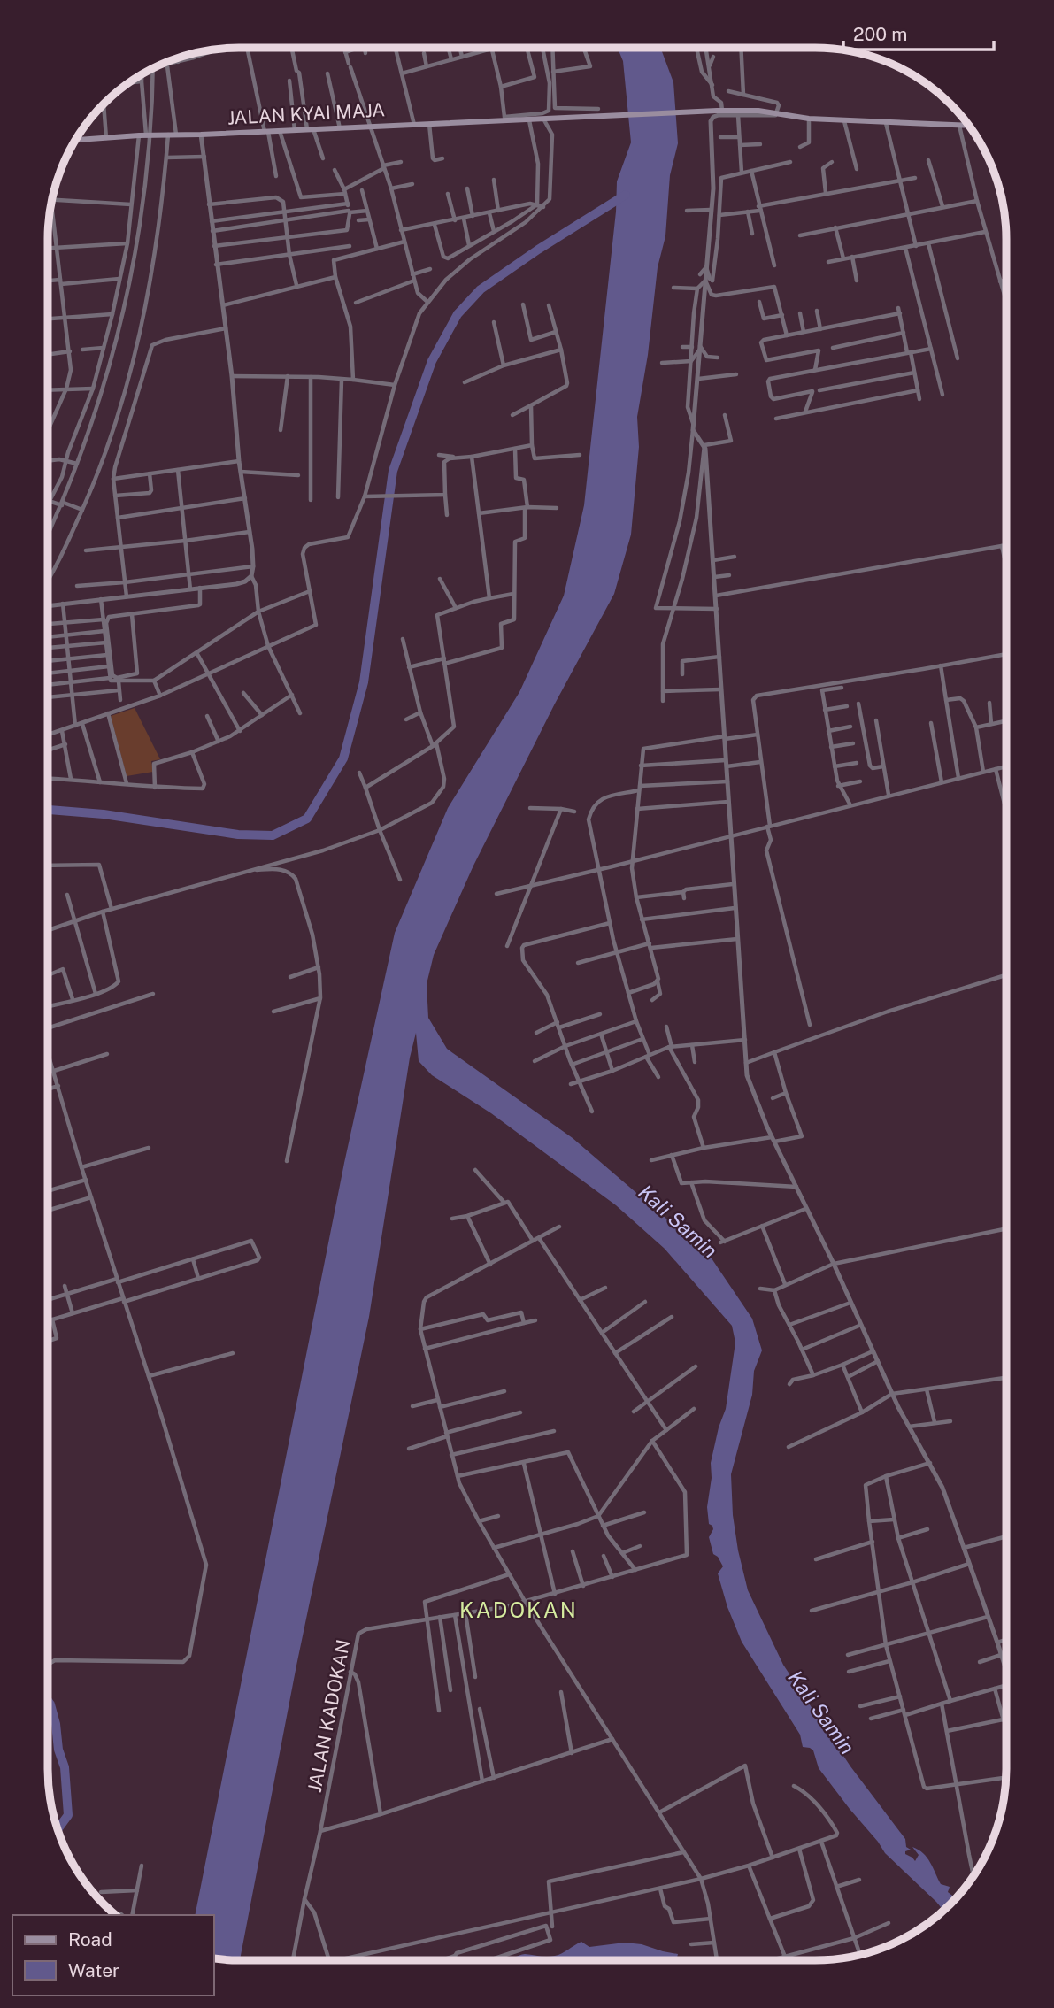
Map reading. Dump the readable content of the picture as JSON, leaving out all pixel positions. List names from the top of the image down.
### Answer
{
  "streets": {
    "main road": ["JALAN KYAI MAJA"],
    "street": ["JALAN KADOKAN"]
  },
  "districts": ["KADOKAN"],
  "water": ["Kali Samin"],
  "legend": ["Road", "Water"],
  "scale_bar": "200 m"
}
